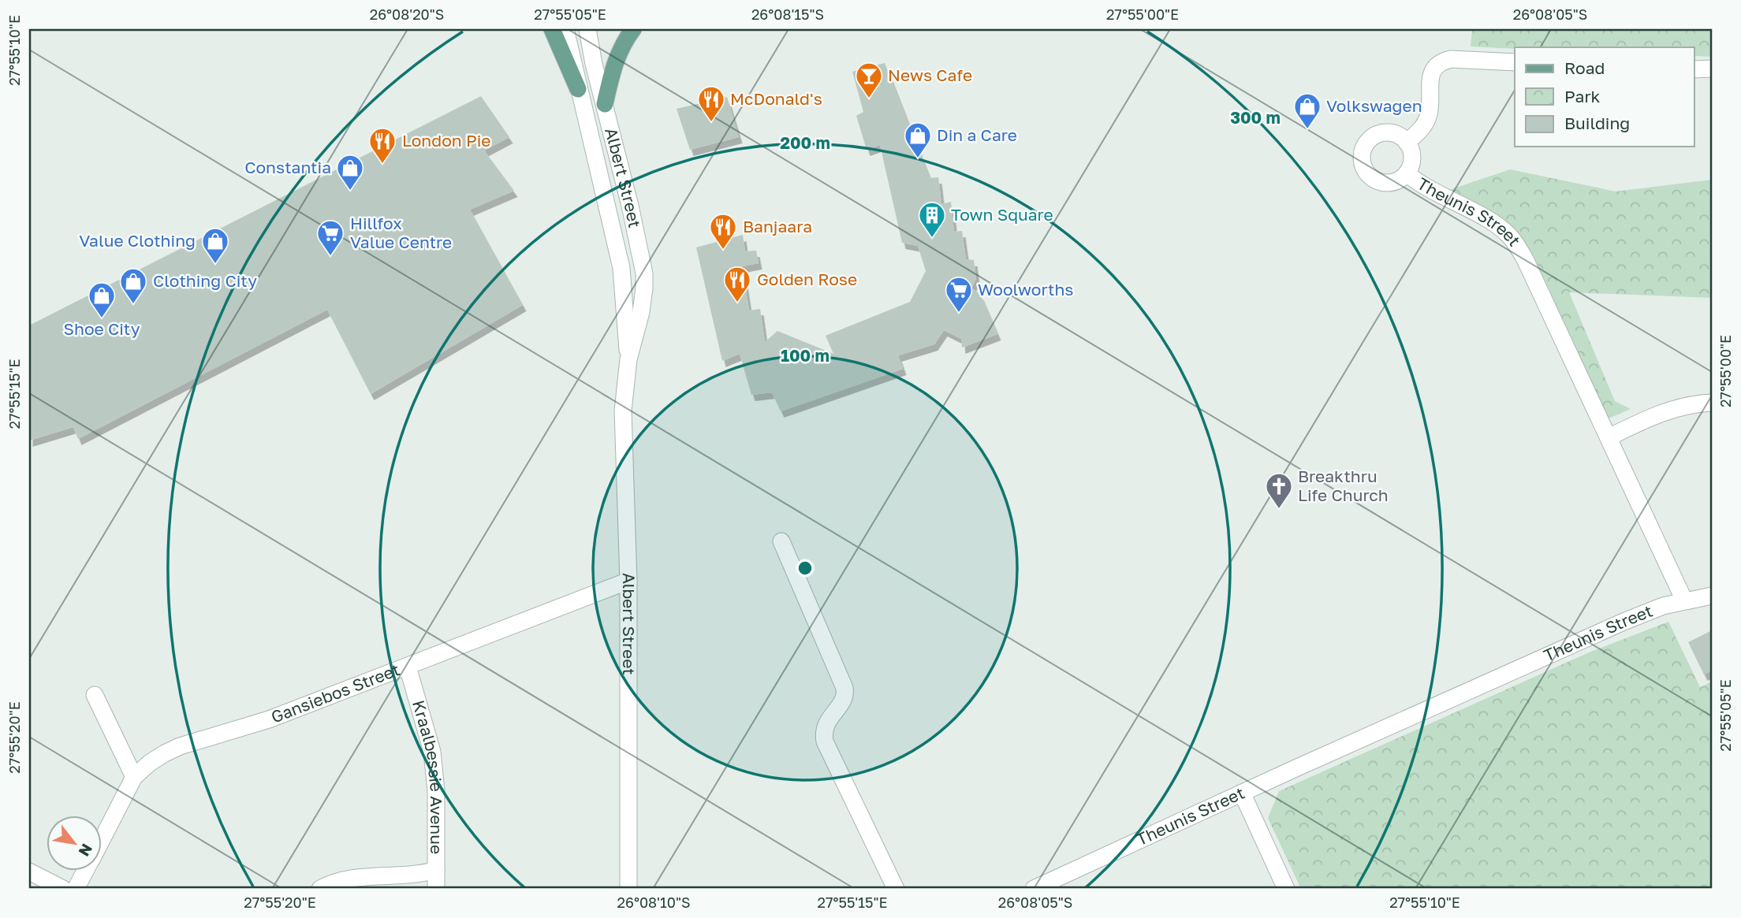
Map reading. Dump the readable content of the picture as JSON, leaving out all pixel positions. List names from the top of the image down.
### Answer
{
  "streets": {
    "street": [
      "Albert Street",
      "Theunis Street",
      "Gansiebos Street",
      "Kraalbessie Avenue"
    ]
  },
  "crossings": [
    ["Albert Street", "Gansiebos Street"],
    ["Gansiebos Street", "Kraalbessie Avenue"]
  ],
  "places": {
    "bar": ["News Cafe"],
    "restaurant": [
      "McDonald's",
      "London Pie",
      "Banjaara",
      "Golden Rose"
    ],
    "shop": [
      "Volkswagen",
      "Din a Care",
      "Constantia",
      "Value Clothing",
      "Clothing City",
      "Shoe City"
    ],
    "building": ["Town Square"],
    "supermarket": ["Hillfox Value Centre", "Woolworths"],
    "church": ["Breakthru Life Church"]
  },
  "legend": ["Road", "Park", "Building"],
  "north": "bottom right",
  "coordinates": [
    "26°08'20\"S",
    "27°55'05\"E",
    "26°08'15\"S",
    "27°55'00\"E",
    "26°08'05\"S",
    "27°55'10\"E",
    "27°55'15\"E",
    "27°55'20\"E",
    "26°08'10\"S"
  ],
  "rings": ["300 m", "200 m", "100 m"]
}
